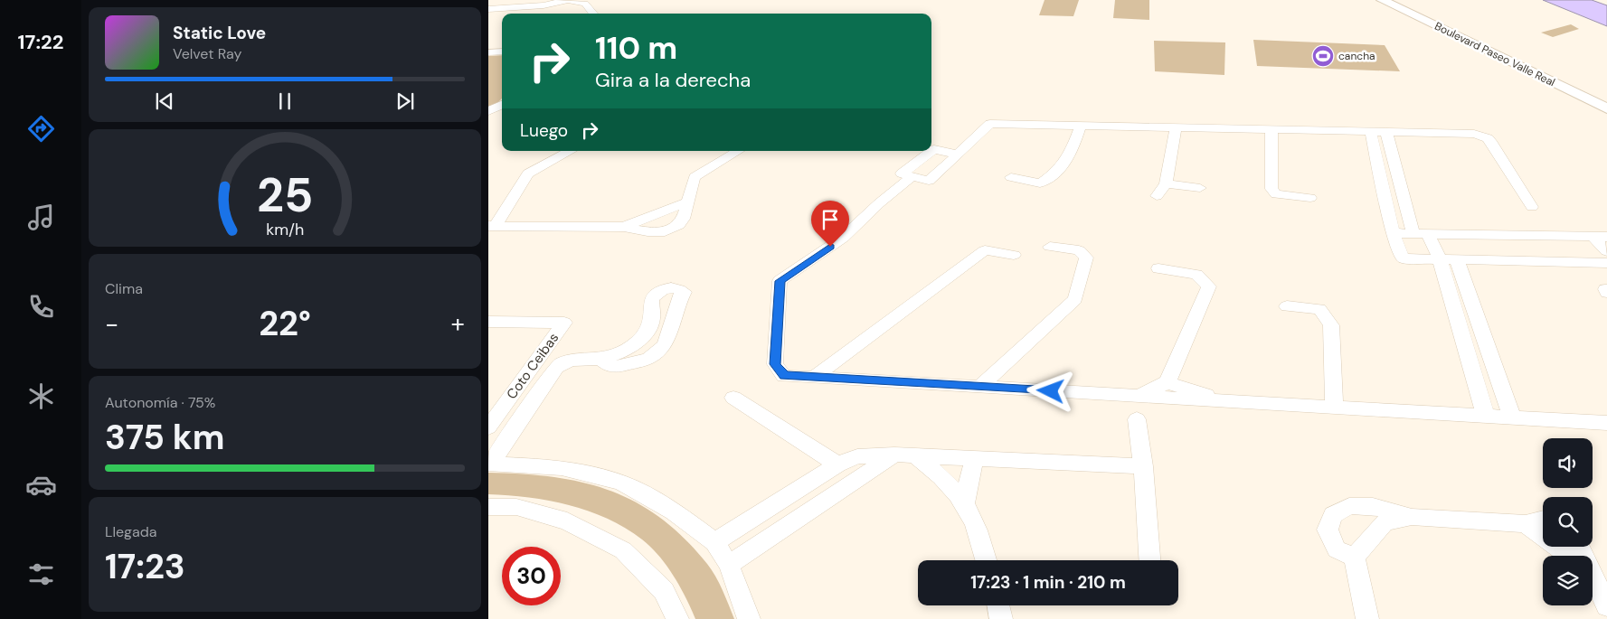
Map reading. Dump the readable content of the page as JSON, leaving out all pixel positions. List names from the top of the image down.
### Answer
{
  "streets": {
    "street": ["Boulevard Paseo Valle Real", "Coto Ceibas"]
  },
  "places": {
    "sports": ["cancha"]
  },
  "page": {
    "tabs": "17:22",
    "turn": ["110 m", "Gira a la derecha"],
    "song": ["Static Love", "Velvet Ray"],
    "then": "Luego",
    "tile": [
      "Clima",
      ["Autonomía · 75%", "375 km"],
      ["Llegada", "17:23"]
    ],
    "heat": ["−", "22°", "+"],
    "limit": "30",
    "trip": "17:23 · 1 min · 210 m",
    "gauge": ["25", "km/h"]
  }
}
